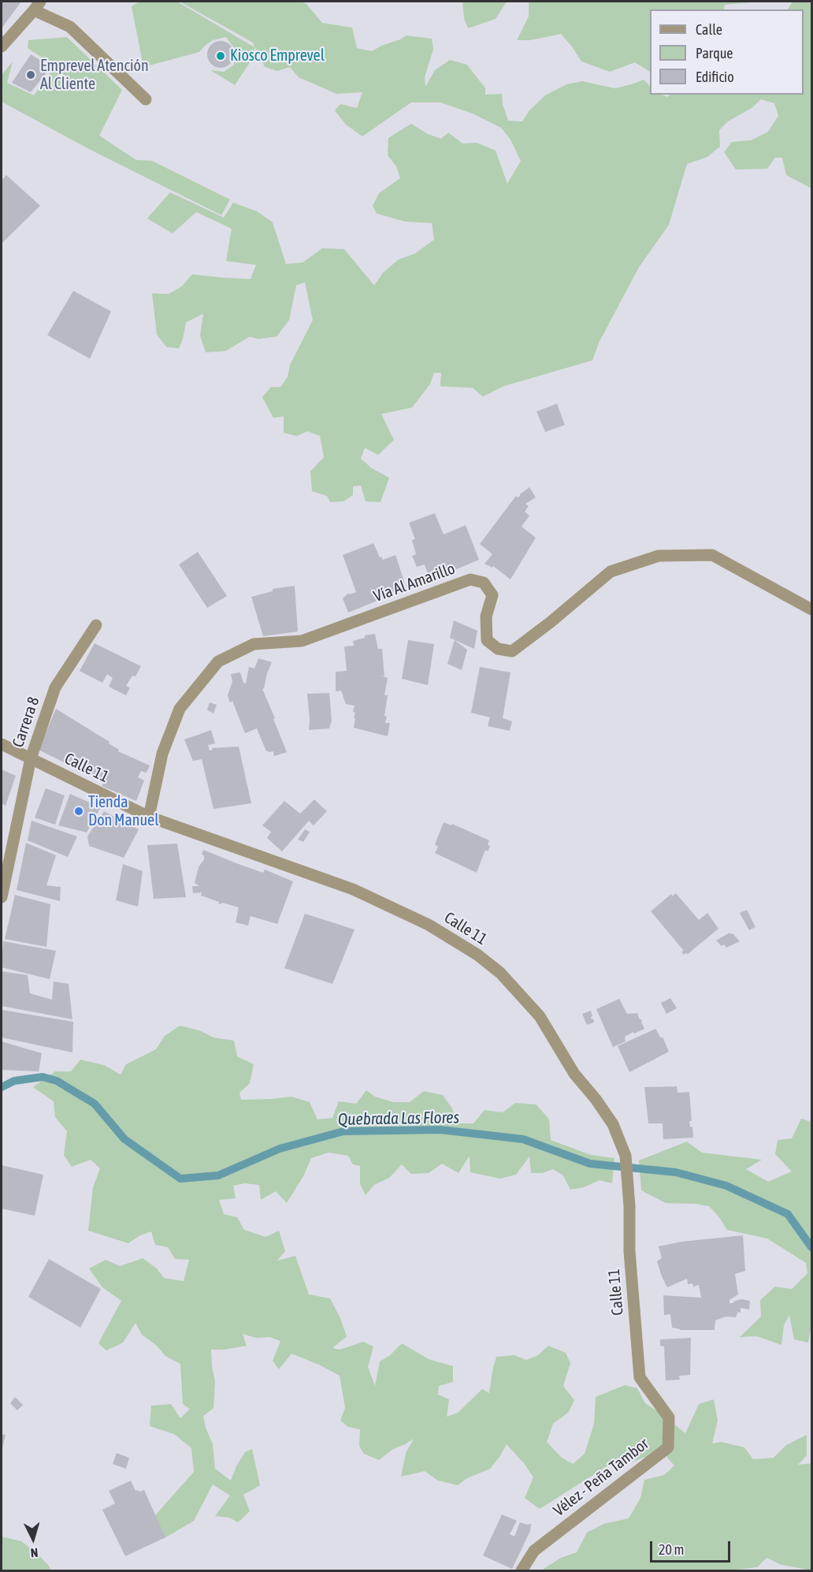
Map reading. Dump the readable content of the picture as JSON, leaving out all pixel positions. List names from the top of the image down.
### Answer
{
  "streets": {
    "street": [
      "Vía Al Amarillo",
      "Carrera 8",
      "Calle 11",
      "Vélez - Peña Tambor"
    ]
  },
  "crossings": [
    ["Vía Al Amarillo", "Calle 11"],
    ["Carrera 8", "Calle 11"],
    ["Calle 11", "Vélez - Peña Tambor"]
  ],
  "water": ["Quebrada Las Flores"],
  "places": ["Kiosco Emprevel", "Emprevel Atención Al Cliente", "Tienda Don Manuel"],
  "legend": ["Calle", "Parque", "Edificio"],
  "scale_bar": "20 m",
  "north": "bottom"
}
